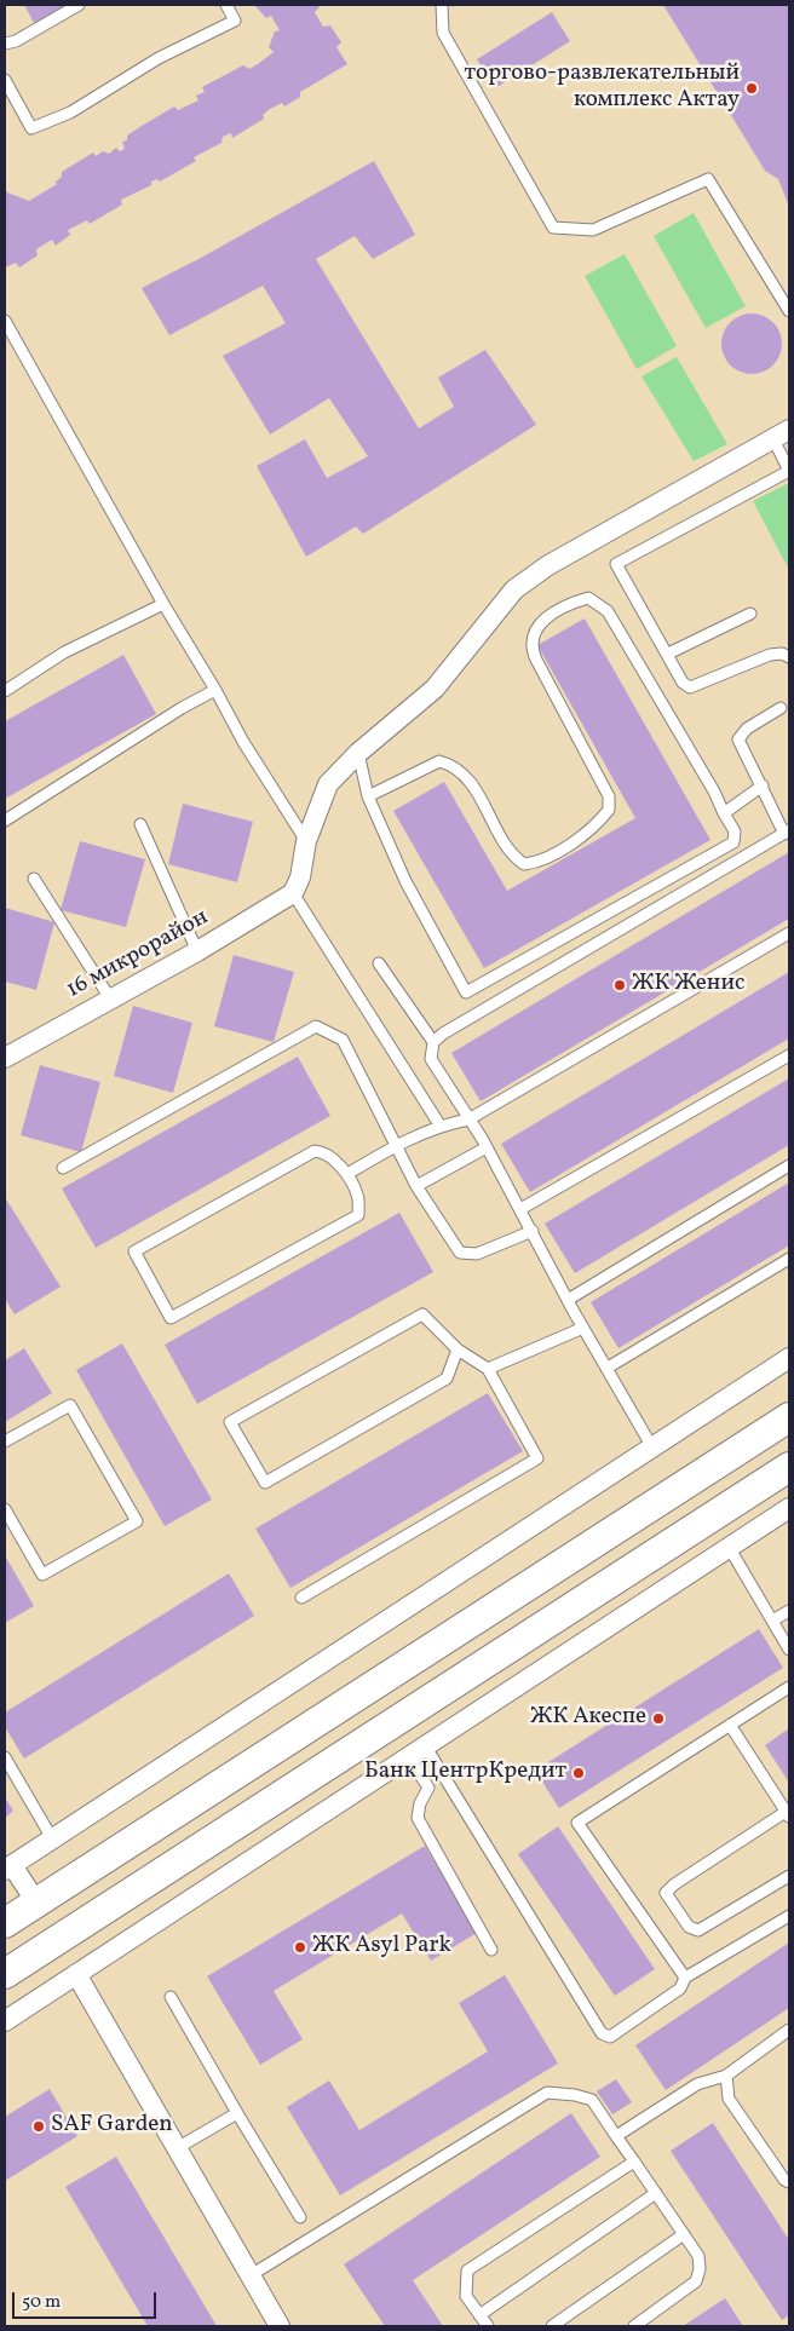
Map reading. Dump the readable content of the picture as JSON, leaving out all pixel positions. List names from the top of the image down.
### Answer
{
  "streets": {
    "street": ["16 микрорайон"]
  },
  "places": [
    "торгово-развлекательный комплекс Актау",
    "ЖК Женис",
    "ЖК Акеспе",
    "Банк ЦентрКредит",
    "ЖК Asyl Park",
    "SAF Garden"
  ],
  "scale_bar": "50 m"
}
